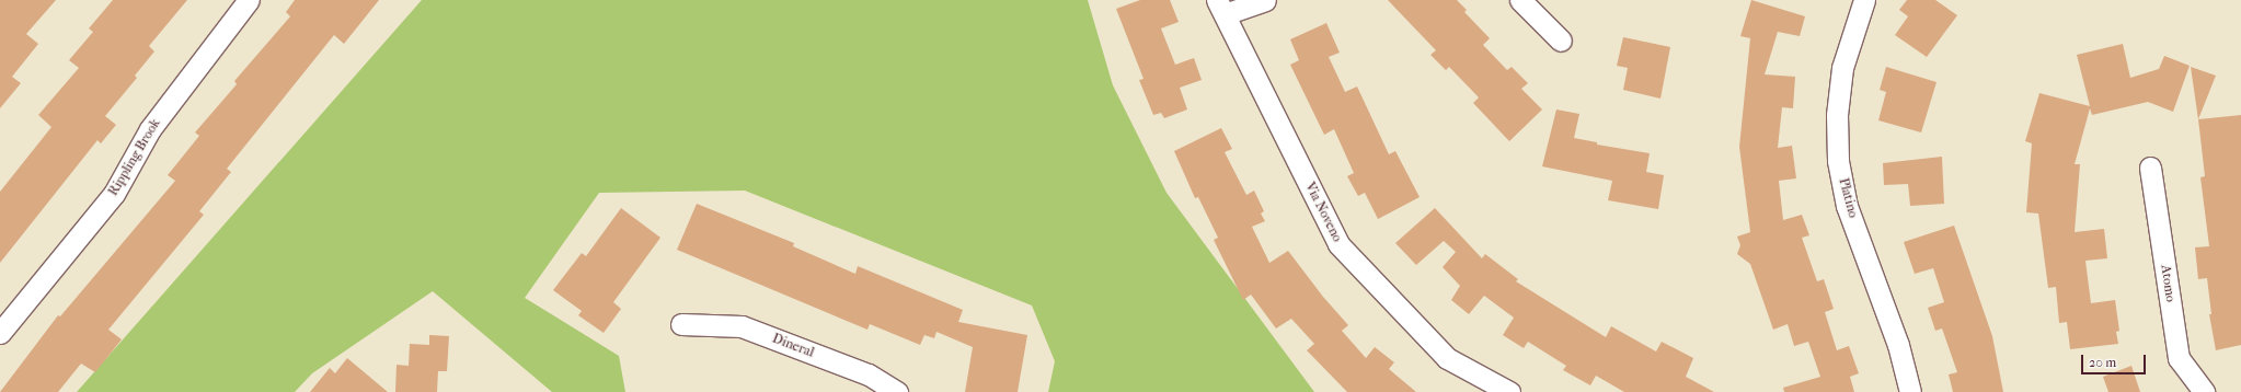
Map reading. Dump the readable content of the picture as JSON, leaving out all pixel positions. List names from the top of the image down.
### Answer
{
  "streets": {
    "street": [
      "Rippling Brook",
      "Platino",
      "Via Noveno",
      "Atomo",
      "Dineral"
    ]
  },
  "scale_bar": "20 m"
}
